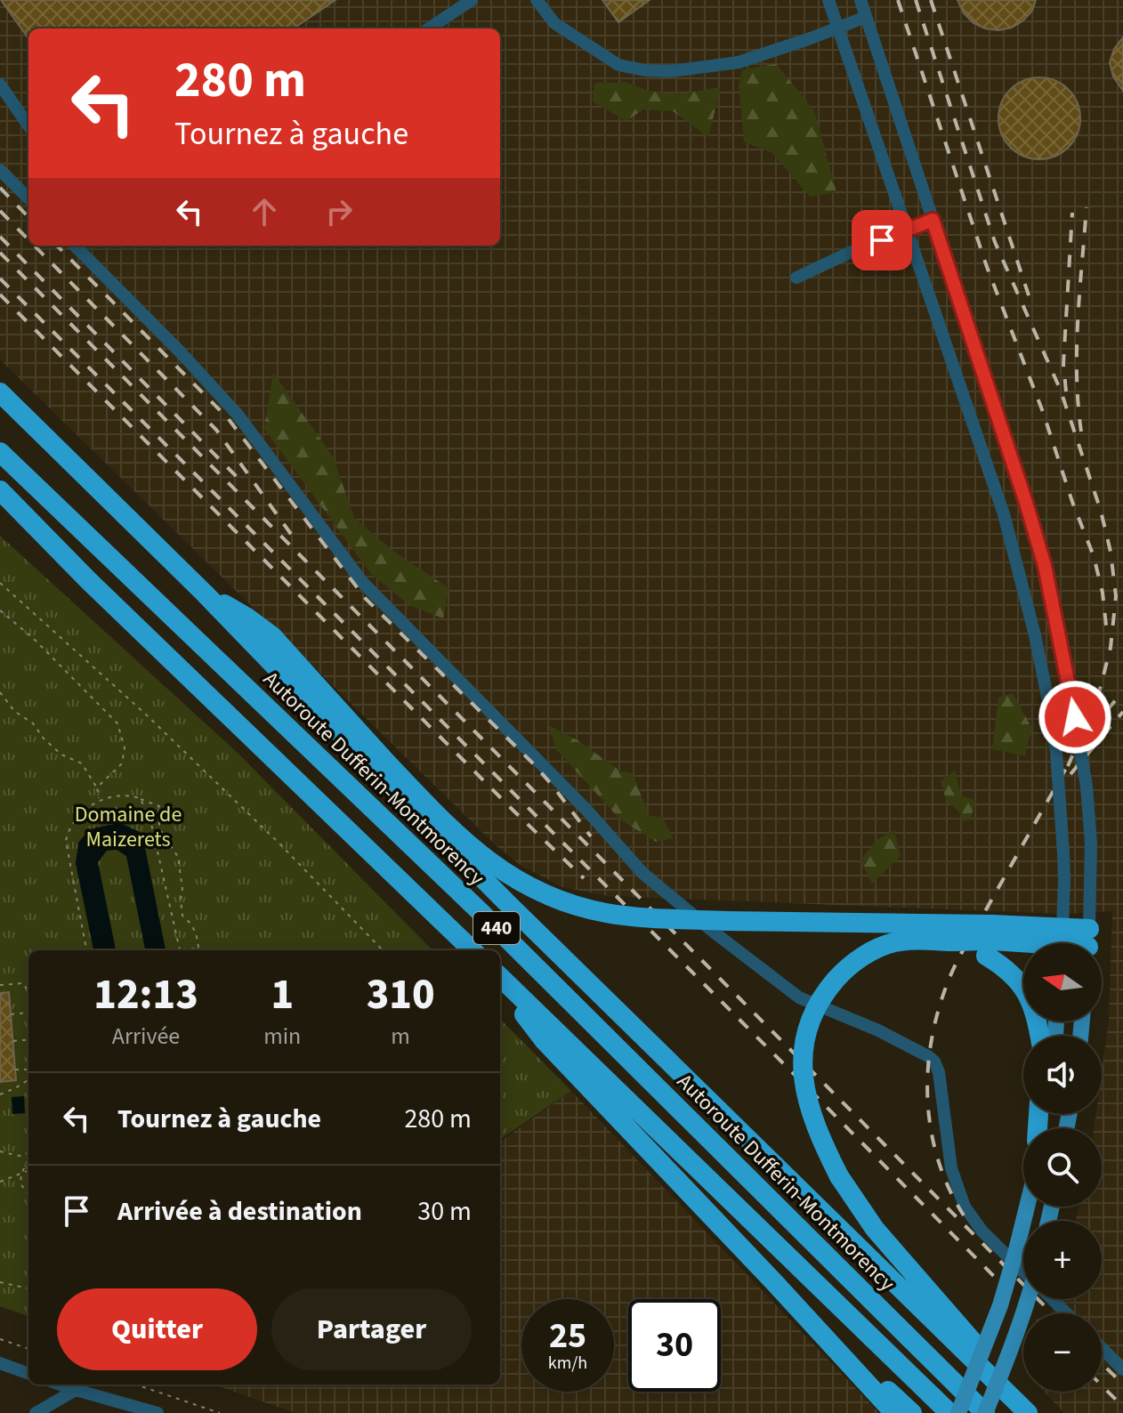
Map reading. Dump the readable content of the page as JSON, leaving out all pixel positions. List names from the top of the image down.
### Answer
{
  "streets": {
    "highway": ["Autoroute Dufferin-Montmorency", "440"]
  },
  "parks": ["Domaine de Maizerets"],
  "north": "left",
  "page": {
    "turn": ["280 m", "Tournez à gauche"],
    "map_buttons": ["+", "−"],
    "eta": [
      "12:13",
      "Arrivée",
      "1",
      "min",
      "310",
      "m"
    ],
    "list": [
      {
        "name": "Tournez à gauche",
        "value": "280 m"
      },
      {
        "name": "Arrivée à destination",
        "value": "30 m"
      }
    ],
    "buttons": ["Quitter", "Partager"],
    "speed": "25 km/h",
    "limit": "30"
  }
}
